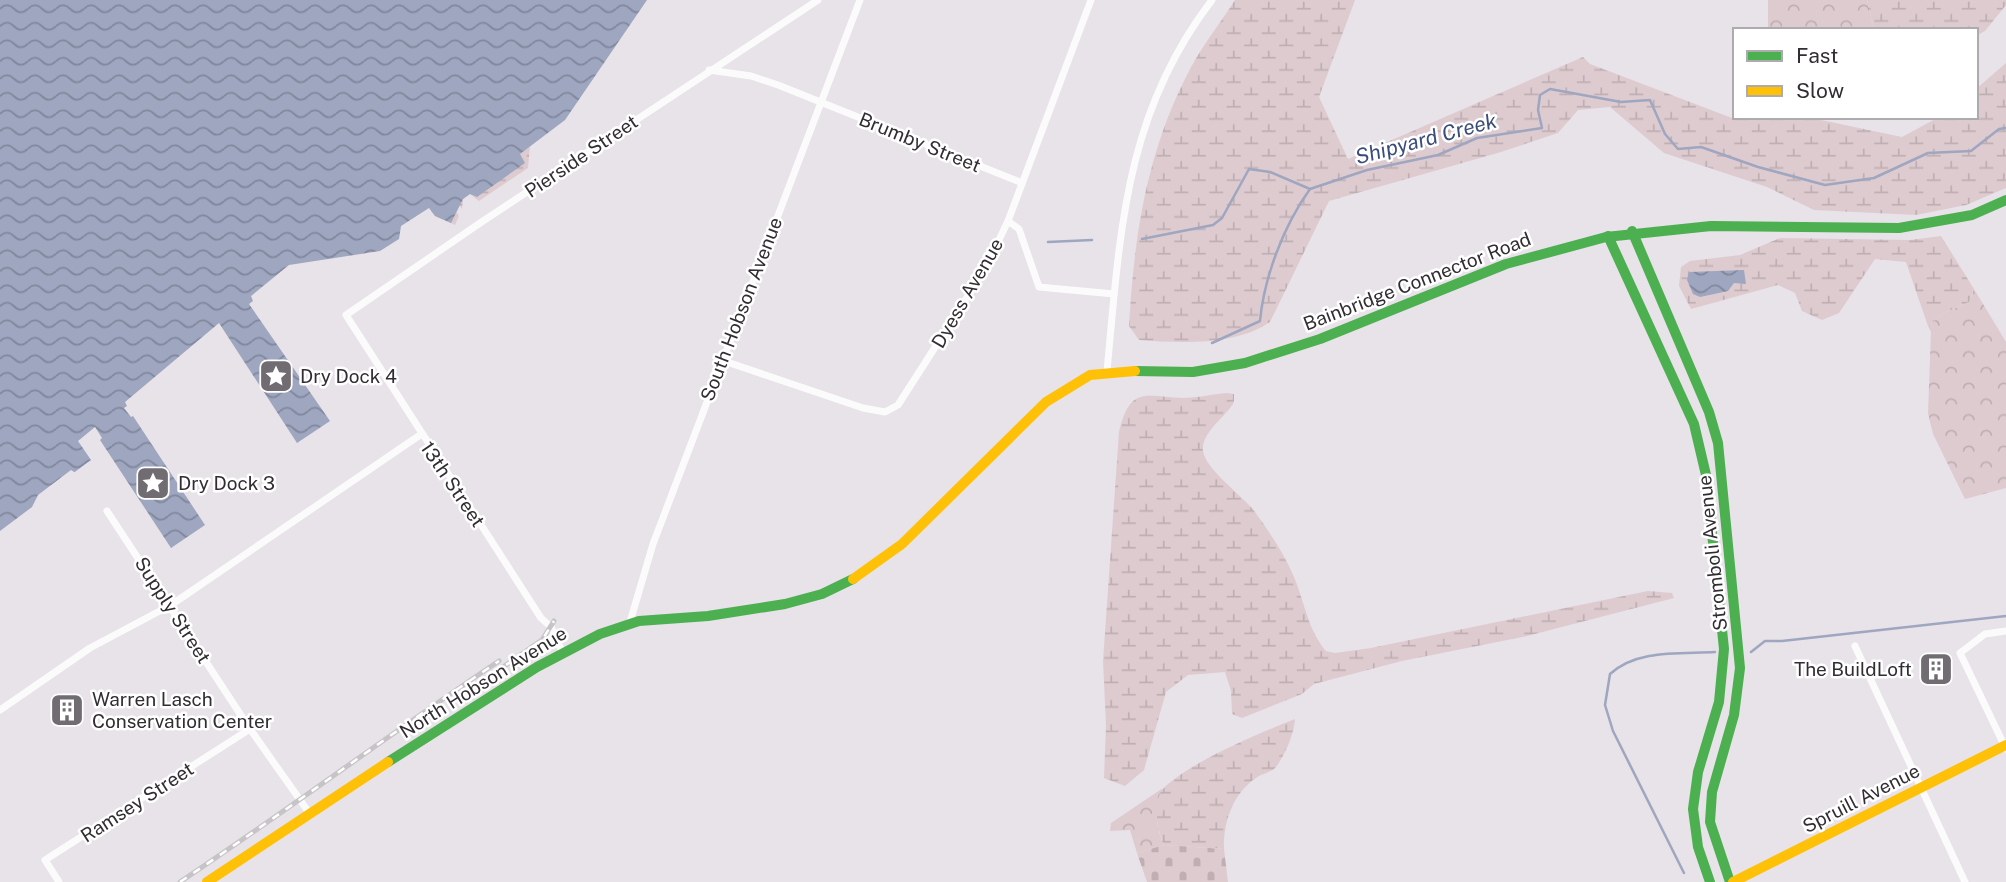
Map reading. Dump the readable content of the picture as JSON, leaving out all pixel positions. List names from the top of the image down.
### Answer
{
  "streets": {
    "street": [
      "Brumby Street",
      "Pierside Street",
      "Bainbridge Connector Road",
      "Dyess Avenue",
      "South Hobson Avenue",
      "13th Street",
      "Stromboli Avenue",
      "Supply Street",
      "North Hobson Avenue",
      "Spruill Avenue",
      "Ramsey Street"
    ]
  },
  "crossings": [
    ["Brumby Street", "Pierside Street"],
    ["Brumby Street", "Dyess Avenue"],
    ["Brumby Street", "South Hobson Avenue"],
    ["Pierside Street", "13th Street"],
    ["Bainbridge Connector Road", "Stromboli Avenue"],
    ["Bainbridge Connector Road", "North Hobson Avenue"],
    ["Dyess Avenue", "South Hobson Avenue"],
    ["South Hobson Avenue", "North Hobson Avenue"],
    ["13th Street", "North Hobson Avenue"],
    ["Stromboli Avenue", "Spruill Avenue"],
    ["Supply Street", "North Hobson Avenue"],
    ["Supply Street", "Ramsey Street"]
  ],
  "water": ["Shipyard Creek"],
  "places": {
    "place": ["Dry Dock 4", "Dry Dock 3"],
    "building": ["The BuildLoft", "Warren Lasch Conservation Center"]
  },
  "legend": ["Fast", "Slow"]
}
